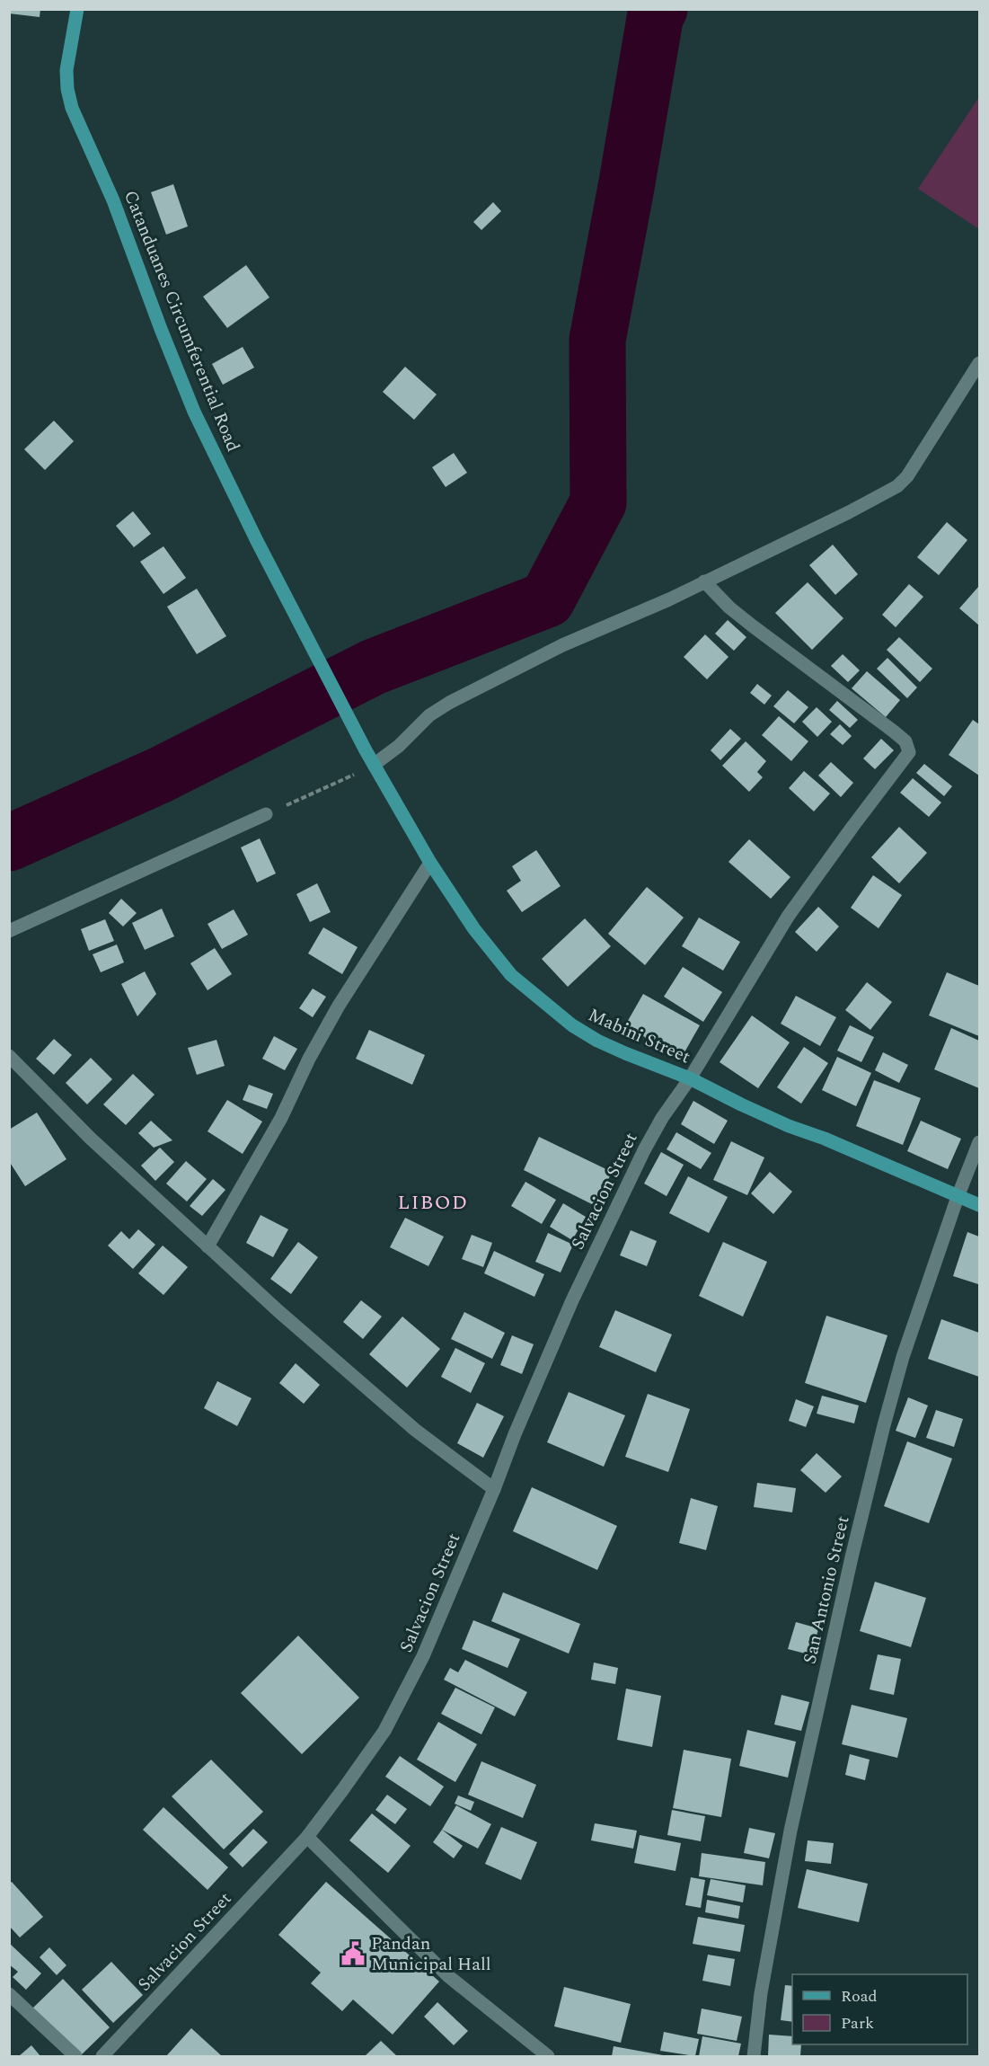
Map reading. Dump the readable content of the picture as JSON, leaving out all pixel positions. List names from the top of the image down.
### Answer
{
  "streets": {
    "main road": ["Catanduanes Circumferential Road", "Mabini Street"],
    "street": ["Salvacion Street", "San Antonio Street"]
  },
  "crossings": [
    ["Catanduanes Circumferential Road", "Mabini Street"],
    ["Mabini Street", "Salvacion Street"],
    ["Mabini Street", "San Antonio Street"]
  ],
  "districts": ["LIBOD"],
  "places": {
    "public building": ["Pandan Municipal Hall"]
  },
  "legend": ["Road", "Park"]
}
